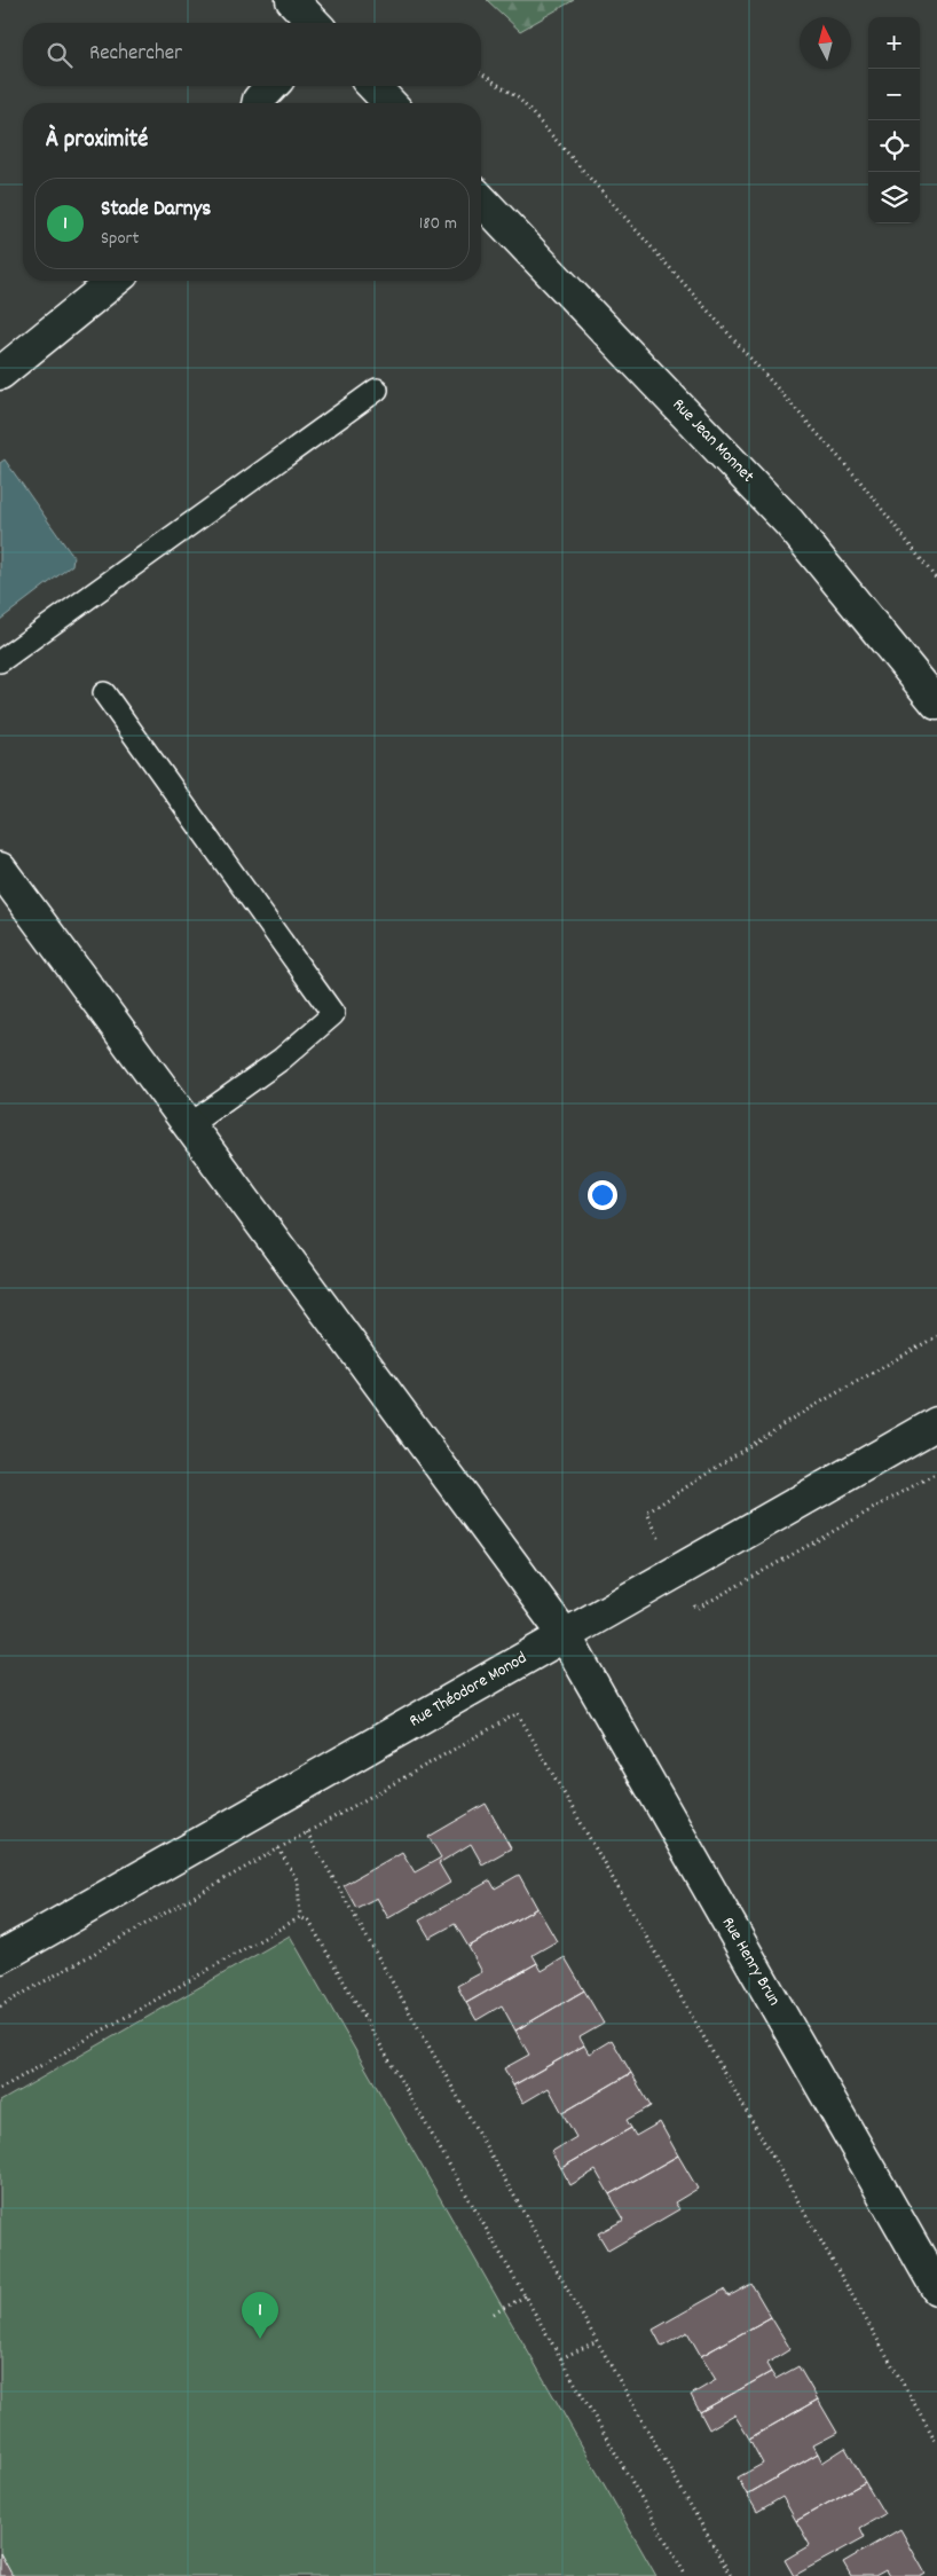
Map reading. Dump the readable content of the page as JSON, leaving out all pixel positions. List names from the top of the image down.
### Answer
{
  "streets": {
    "street": ["Rue Jean Monnet", "Rue Théodore Monod", "Rue Henry Brun"]
  },
  "crossings": [
    ["Rue Théodore Monod", "Rue Henry Brun"]
  ],
  "north": "top",
  "page": {
    "map_buttons": ["+", "−"],
    "search": "Rechercher",
    "heading": "À proximité",
    "list": [
      {
        "mark": "1",
        "name": "Stade Darnys",
        "note": "Sport",
        "value": "180 m"
      }
    ],
    "pins": "1"
  }
}
